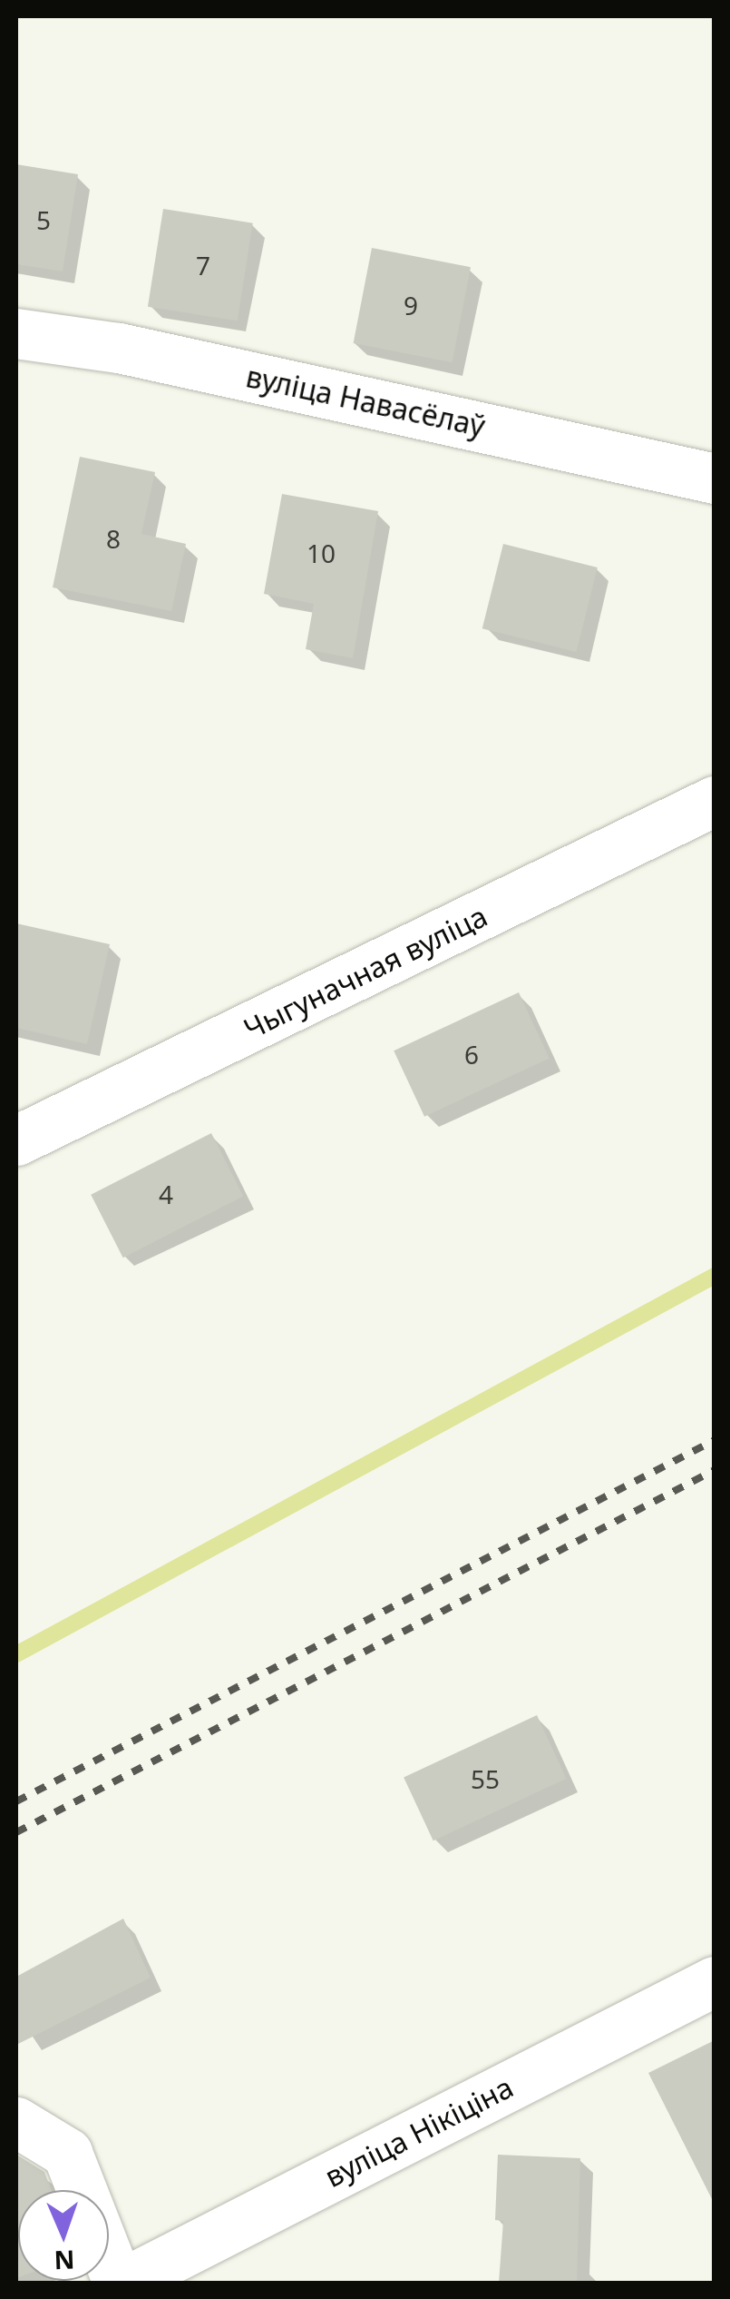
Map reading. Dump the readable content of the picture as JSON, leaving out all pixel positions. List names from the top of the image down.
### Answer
{
  "streets": {
    "street": ["вуліца Навасёлаў", "Чыгуначная вуліца", "вуліца Нікіціна"]
  },
  "house_numbers": [
    "5",
    "7",
    "9",
    "8",
    "10",
    "6",
    "4",
    "55"
  ],
  "north": "bottom"
}
